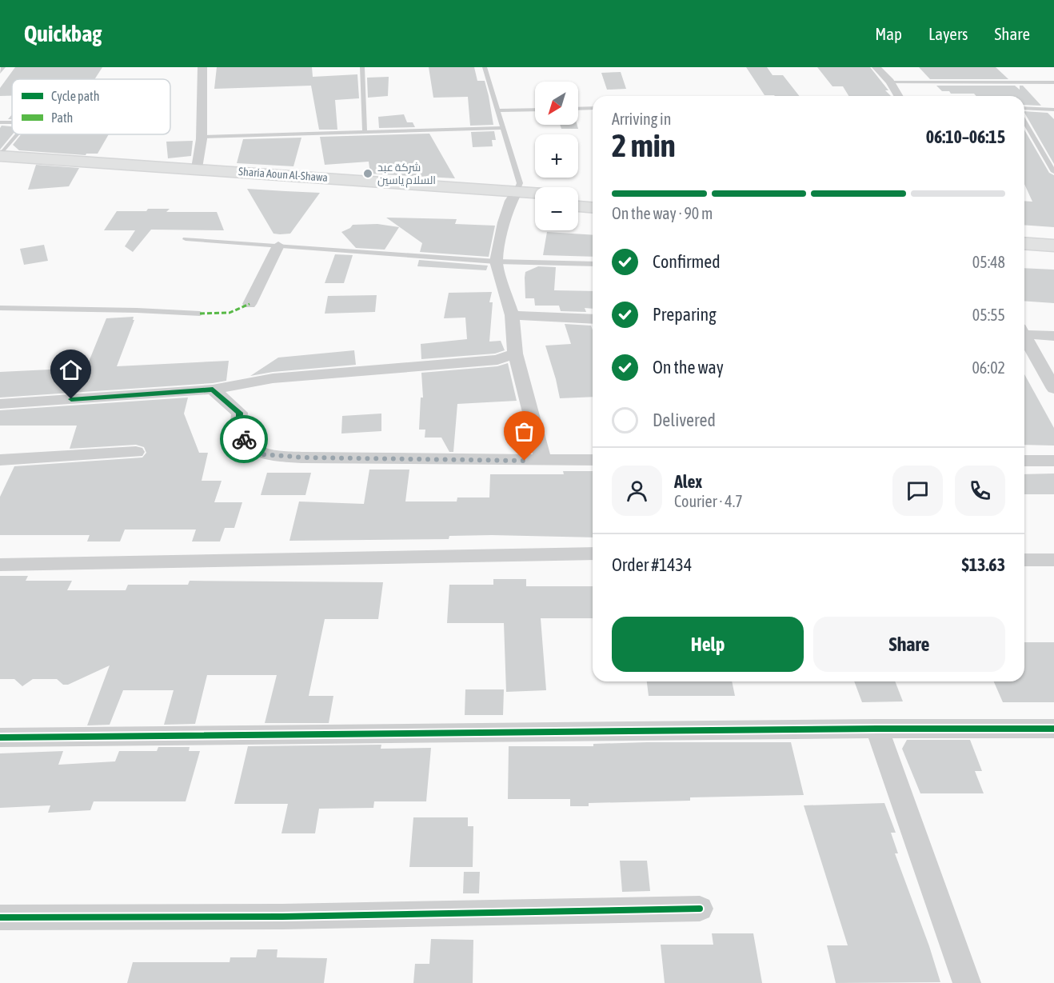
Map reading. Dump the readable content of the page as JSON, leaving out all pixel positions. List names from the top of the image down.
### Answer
{
  "streets": {
    "main road": ["Sharia Aoun Al-Shawa"]
  },
  "places": ["شركة عبد السلام ياسين"],
  "legend": ["Cycle path", "Path"],
  "north": "bottom left",
  "page": {
    "header": "Quickbag",
    "nav": ["Map", "Layers", "Share"],
    "map_buttons": ["+", "−"],
    "heading": ["2 min", "Arriving in", "06:10–06:15"],
    "panel": [
      "Alex",
      "Courier · 4.7",
      "Order #1434",
      "$13.63"
    ],
    "bar": "On the way · 90 m",
    "list": [
      ["Confirmed", "05:48"],
      ["Preparing", "05:55"],
      ["On the way", "06:02"],
      "Delivered"
    ],
    "buttons": ["Help", "Share"]
  }
}
